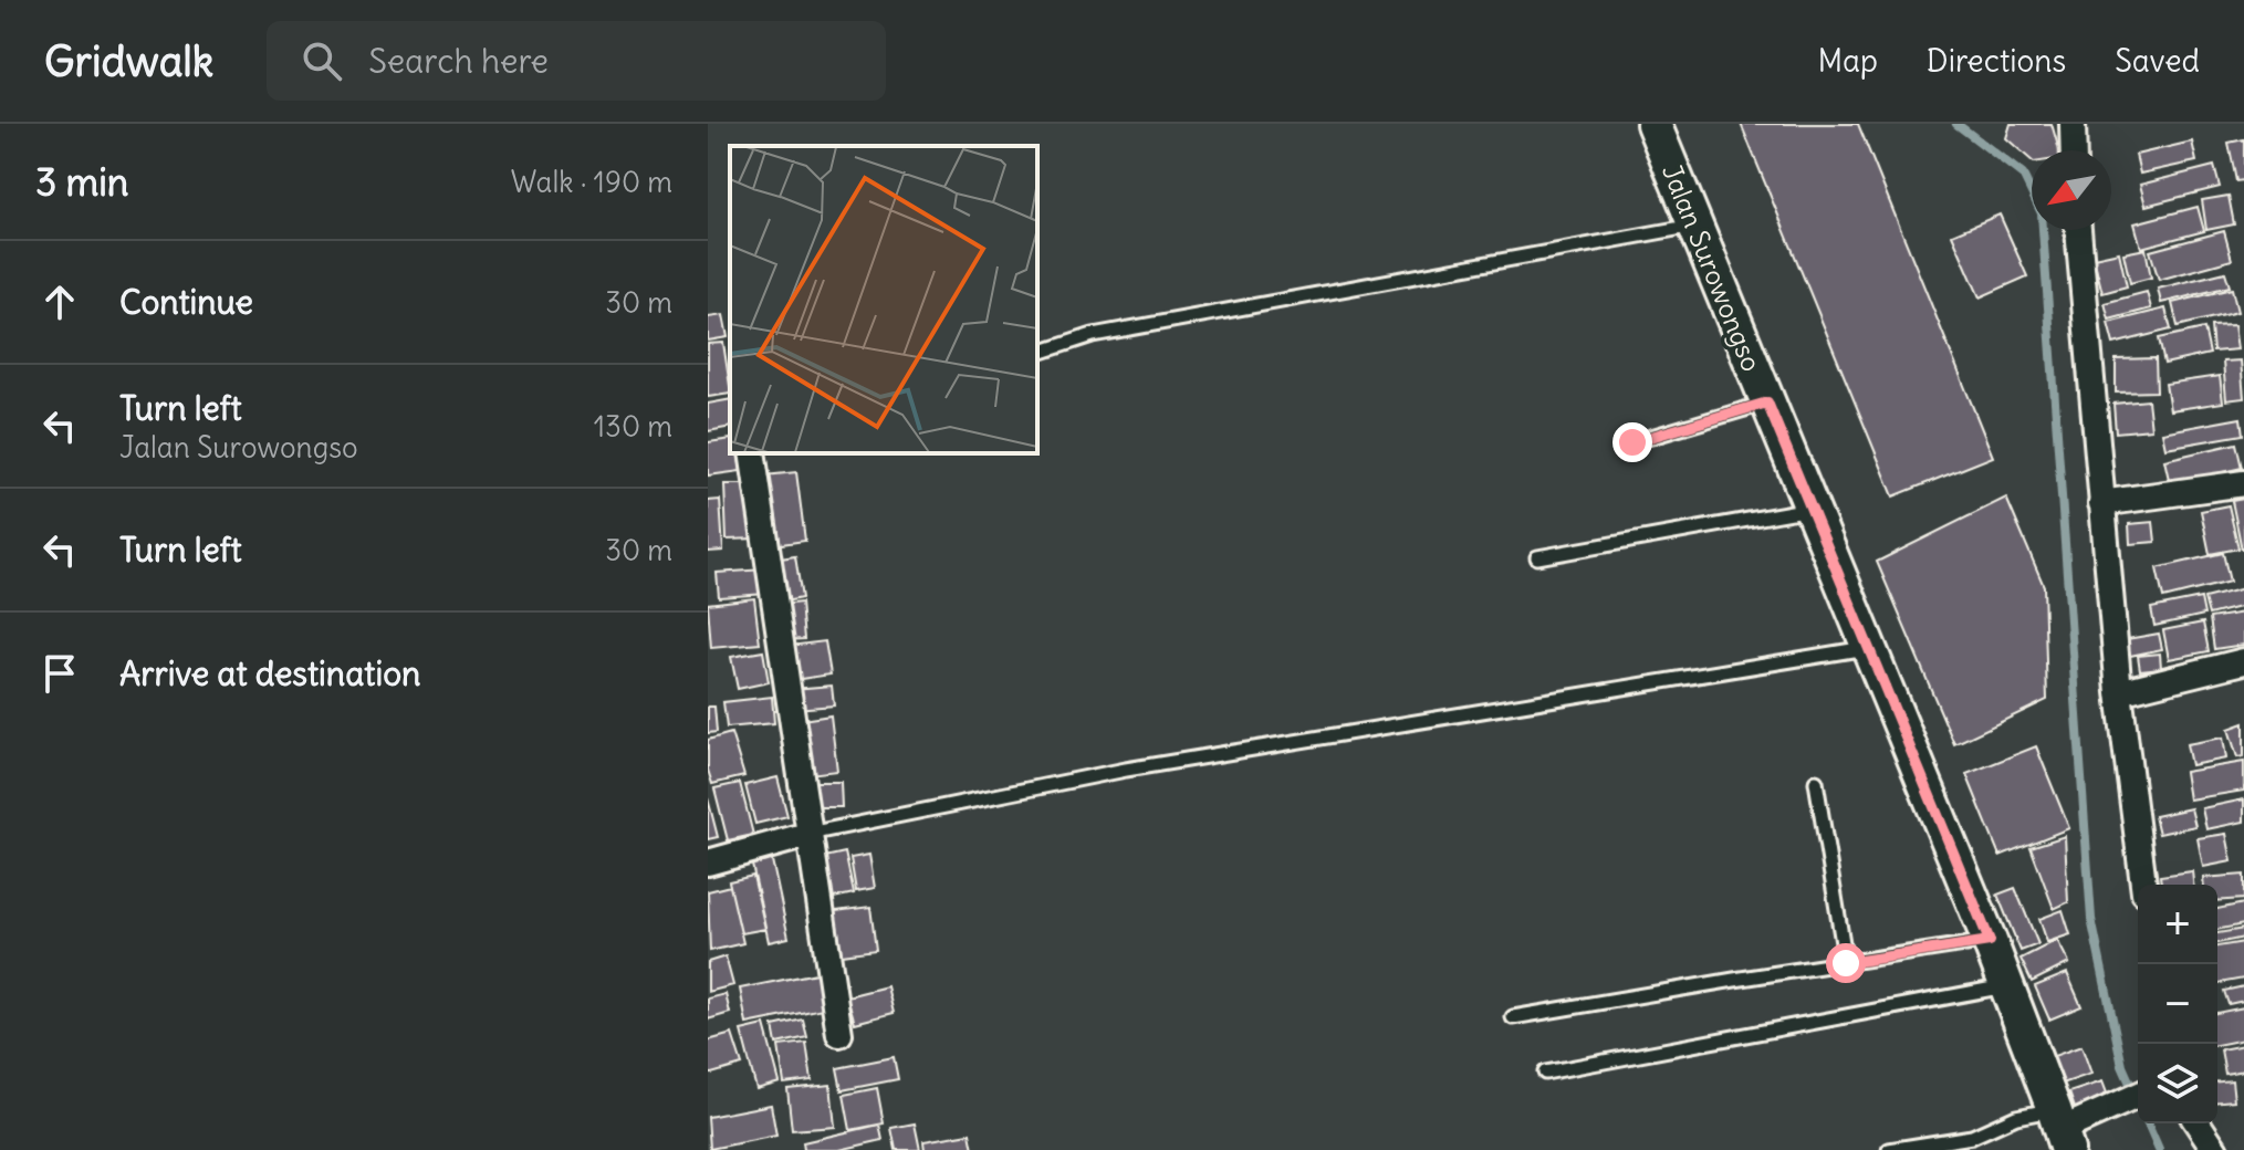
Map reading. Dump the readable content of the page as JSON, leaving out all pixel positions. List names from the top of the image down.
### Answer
{
  "streets": {
    "street": ["Jalan Surowongso"]
  },
  "north": "bottom left",
  "page": {
    "header": "Gridwalk",
    "search": "Search here",
    "nav": ["Map", "Directions", "Saved"],
    "heading": ["3 min", "Walk · 190 m"],
    "list": [
      ["Continue", "30 m"],
      ["Turn left", "Jalan Surowongso", "130 m"],
      ["Turn left", "30 m"],
      "Arrive at destination"
    ],
    "map_buttons": ["+", "−"]
  }
}
